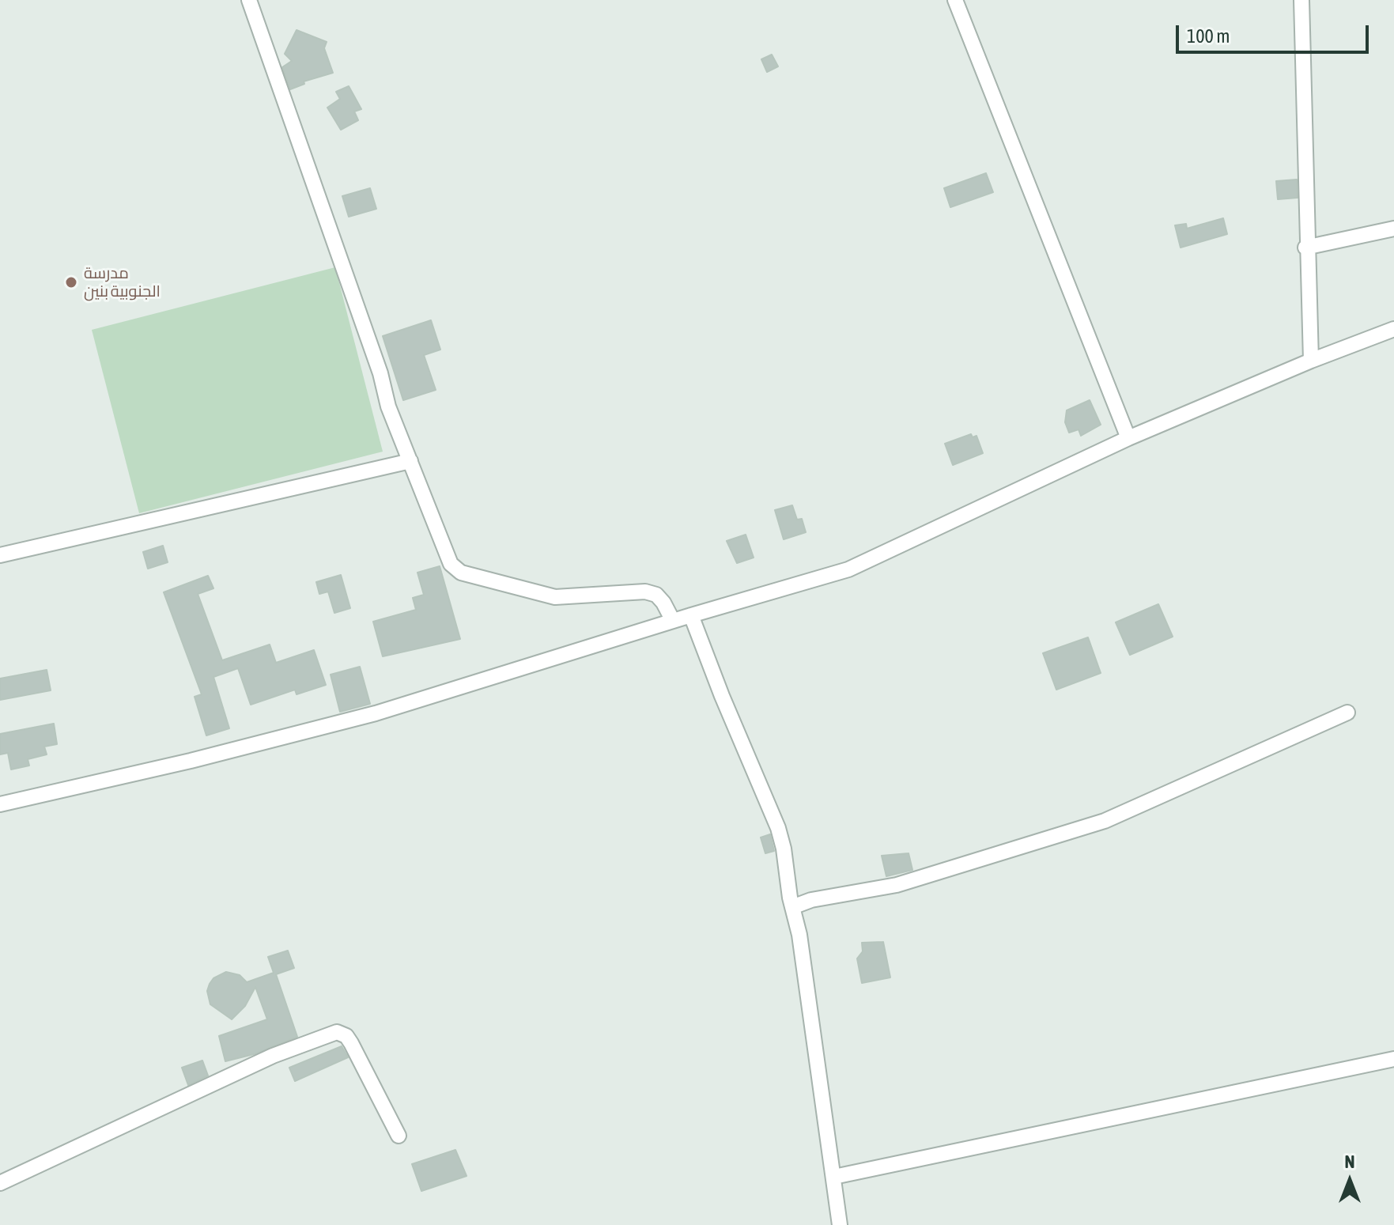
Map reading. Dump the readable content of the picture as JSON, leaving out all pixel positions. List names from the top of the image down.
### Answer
{
  "places": ["مدرسة الجنوبية بنين"],
  "scale_bar": "100 m",
  "north": "top"
}
